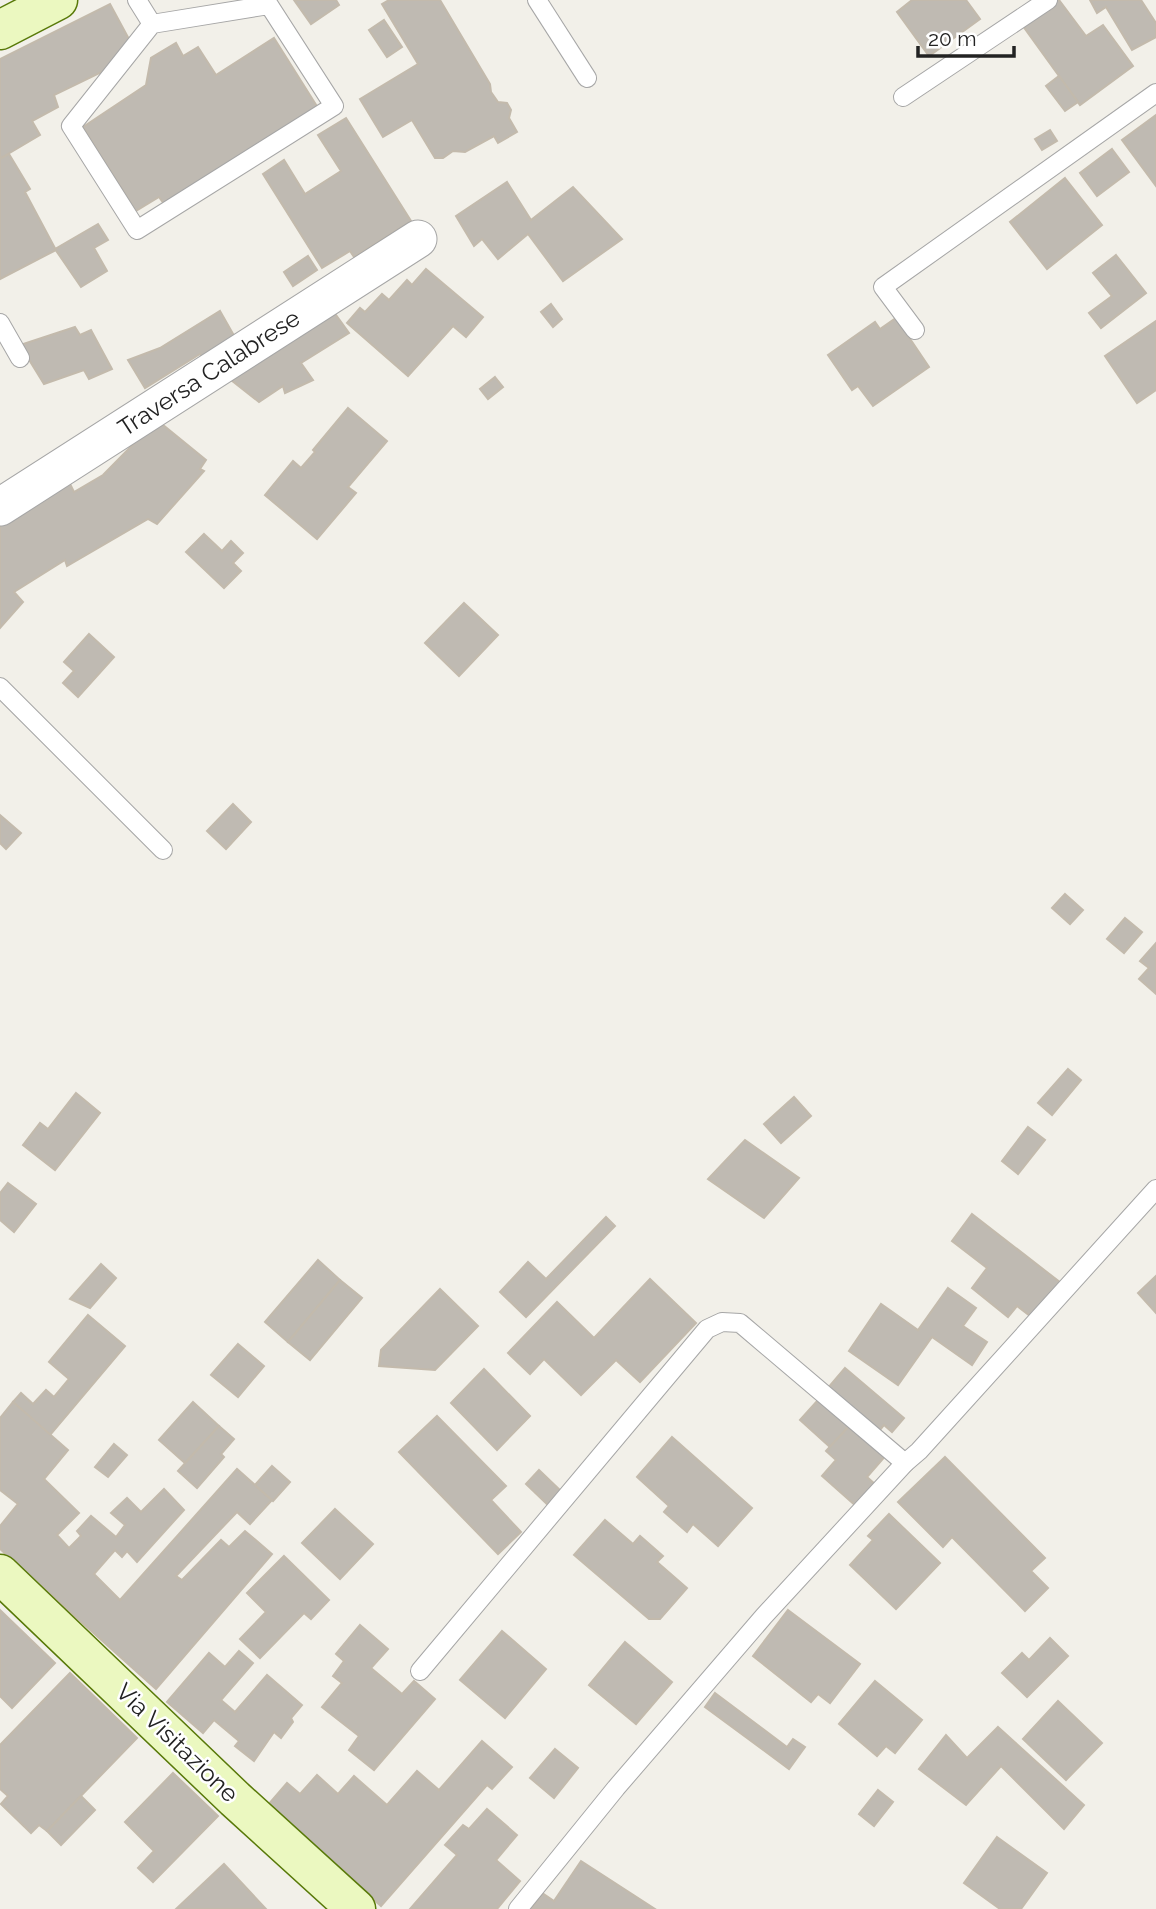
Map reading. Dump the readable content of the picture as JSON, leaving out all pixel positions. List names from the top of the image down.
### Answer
{
  "streets": {
    "street": ["Traversa Calabrese", "Via Visitazione"]
  },
  "scale_bar": "20 m"
}
